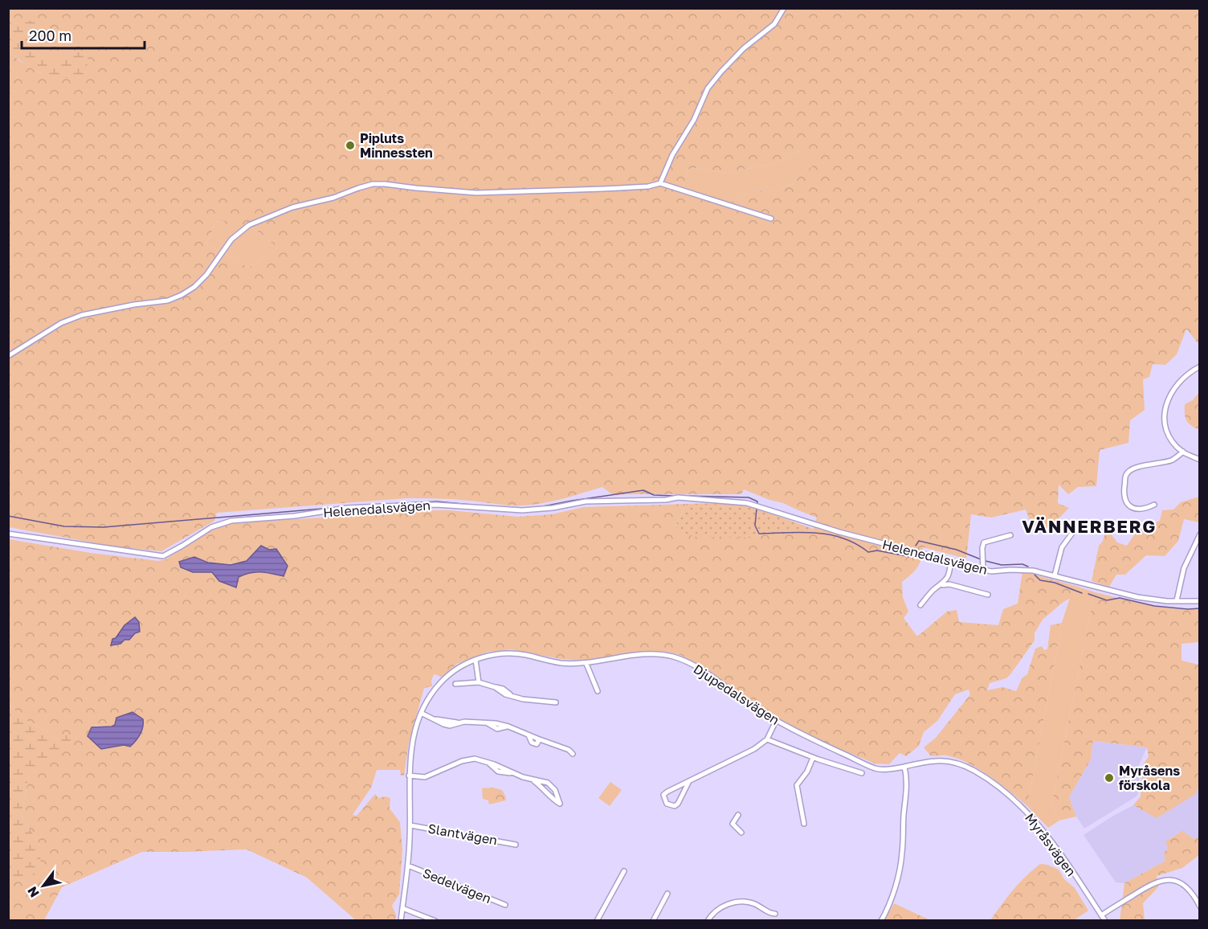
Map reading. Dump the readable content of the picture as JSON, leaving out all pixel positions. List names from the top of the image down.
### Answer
{
  "streets": {
    "street": [
      "Helenedalsvägen",
      "Djupedalsvägen",
      "Slantvägen",
      "Myråsvägen",
      "Sedelvägen"
    ]
  },
  "crossings": [
    ["Djupedalsvägen", "Slantvägen"],
    ["Djupedalsvägen", "Myråsvägen"],
    ["Djupedalsvägen", "Sedelvägen"]
  ],
  "districts": ["VÄNNERBERG"],
  "places": ["Pipluts Minnessten", "Myråsens förskola"],
  "scale_bar": "200 m",
  "north": "bottom left"
}
